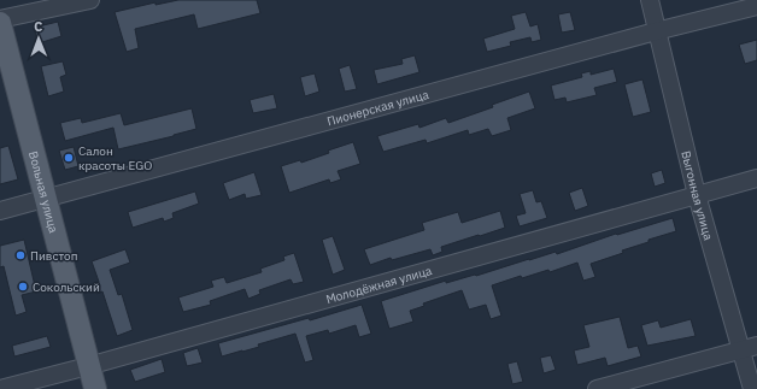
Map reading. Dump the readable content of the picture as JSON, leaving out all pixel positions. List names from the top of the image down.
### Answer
{
  "streets": {
    "main road": ["Вольная улица"],
    "street": ["Пионерская улица", "Выгонная улица", "Молодёжная улица"]
  },
  "crossings": [
    ["Пионерская улица", "Вольная улица"],
    ["Пионерская улица", "Выгонная улица"],
    ["Вольная улица", "Молодёжная улица"],
    ["Выгонная улица", "Молодёжная улица"]
  ],
  "places": ["Салон красоты EGO", "Пивстоп", "Сокольский"],
  "north": "top"
}
